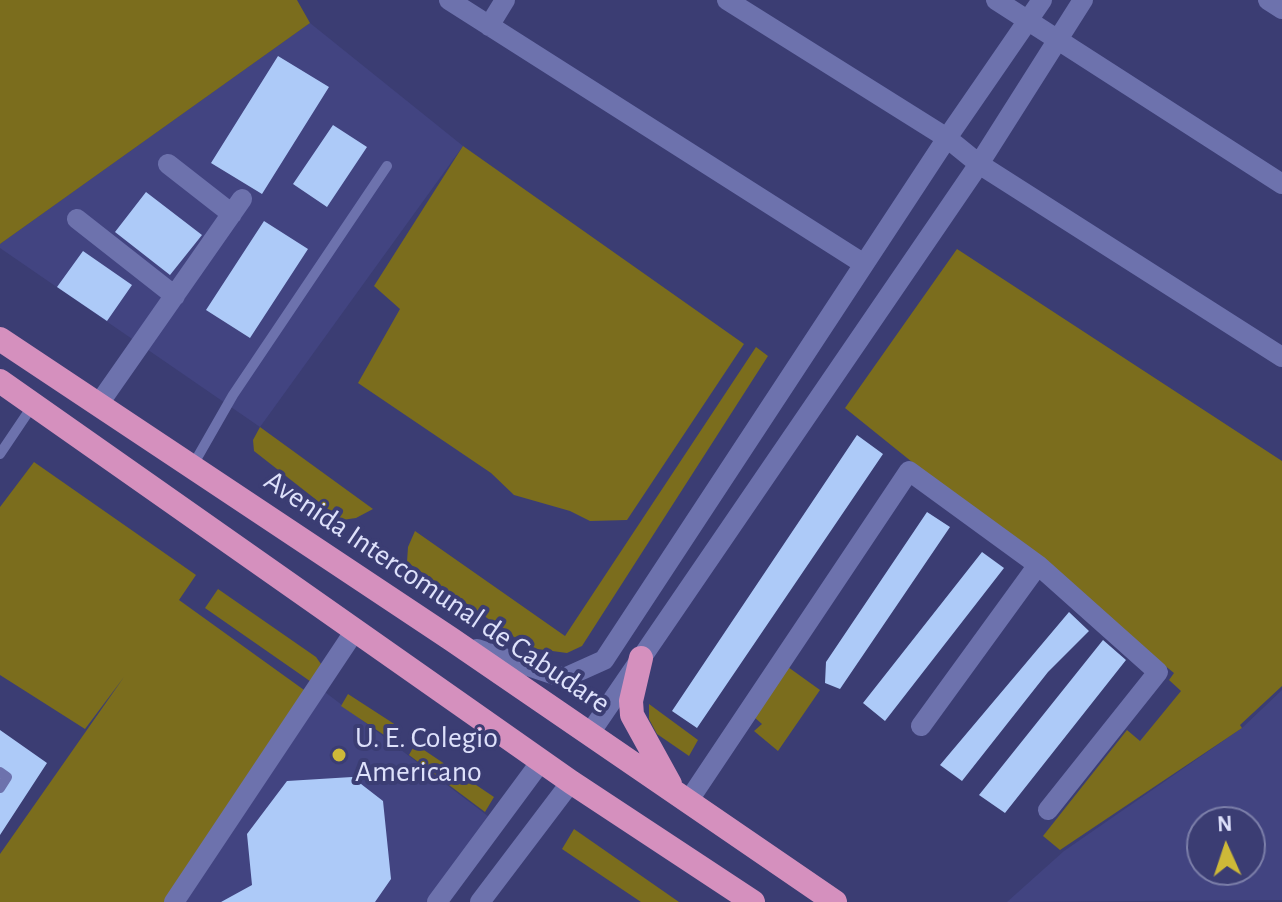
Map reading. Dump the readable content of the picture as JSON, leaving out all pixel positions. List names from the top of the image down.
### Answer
{
  "streets": {
    "highway": ["Avenida Intercomunal de Cabudare"]
  },
  "places": ["U. E. Colegio Americano"],
  "north": "top"
}
